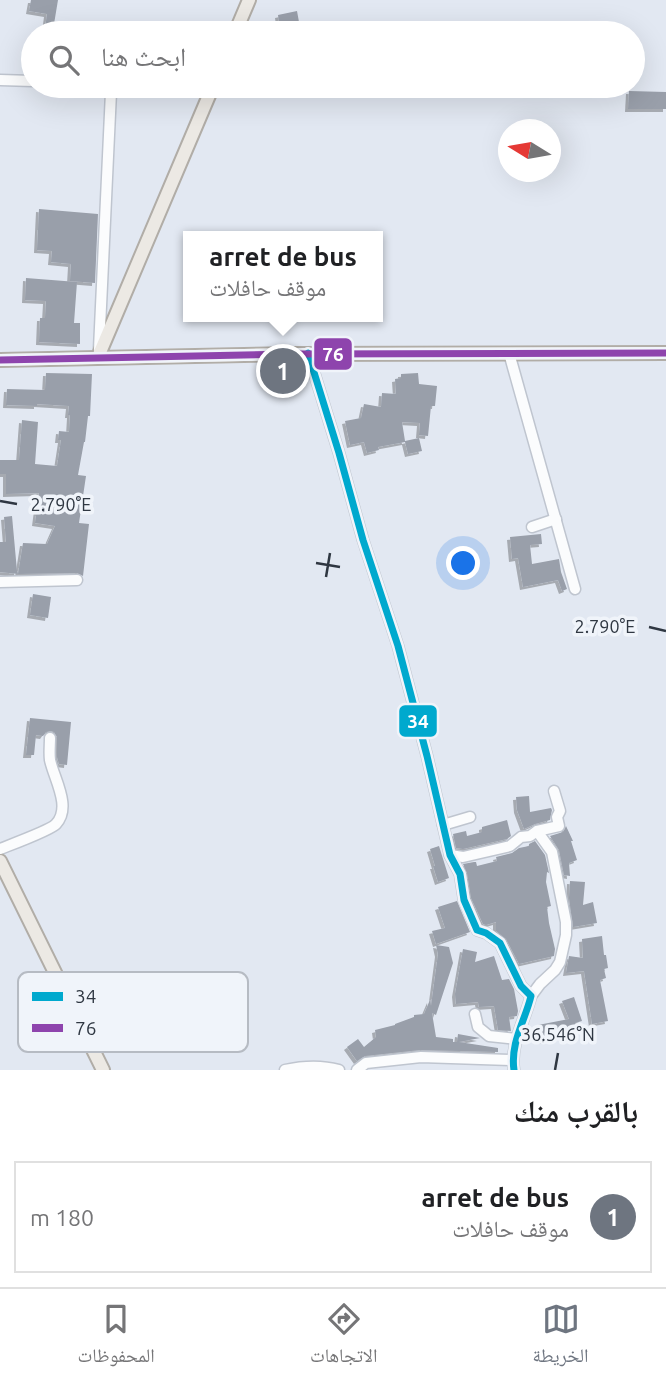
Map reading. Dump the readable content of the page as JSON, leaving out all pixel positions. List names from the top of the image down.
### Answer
{
  "lines": ["transit line 34", "transit line 76"],
  "legend": ["34", "76"],
  "north": "left",
  "page": {
    "search": "ابحث هنا",
    "popup": ["arret de bus", "موقف حافلات"],
    "pins": "1",
    "heading": "بالقرب منك",
    "list": [
      {
        "mark": "1",
        "name": "arret de bus",
        "note": "موقف حافلات",
        "value": "180 m"
      }
    ],
    "nav": ["الخريطة", "الاتجاهات", "المحفوظات"]
  },
  "coordinates": ["2.790°E", "36.546°N"]
}
